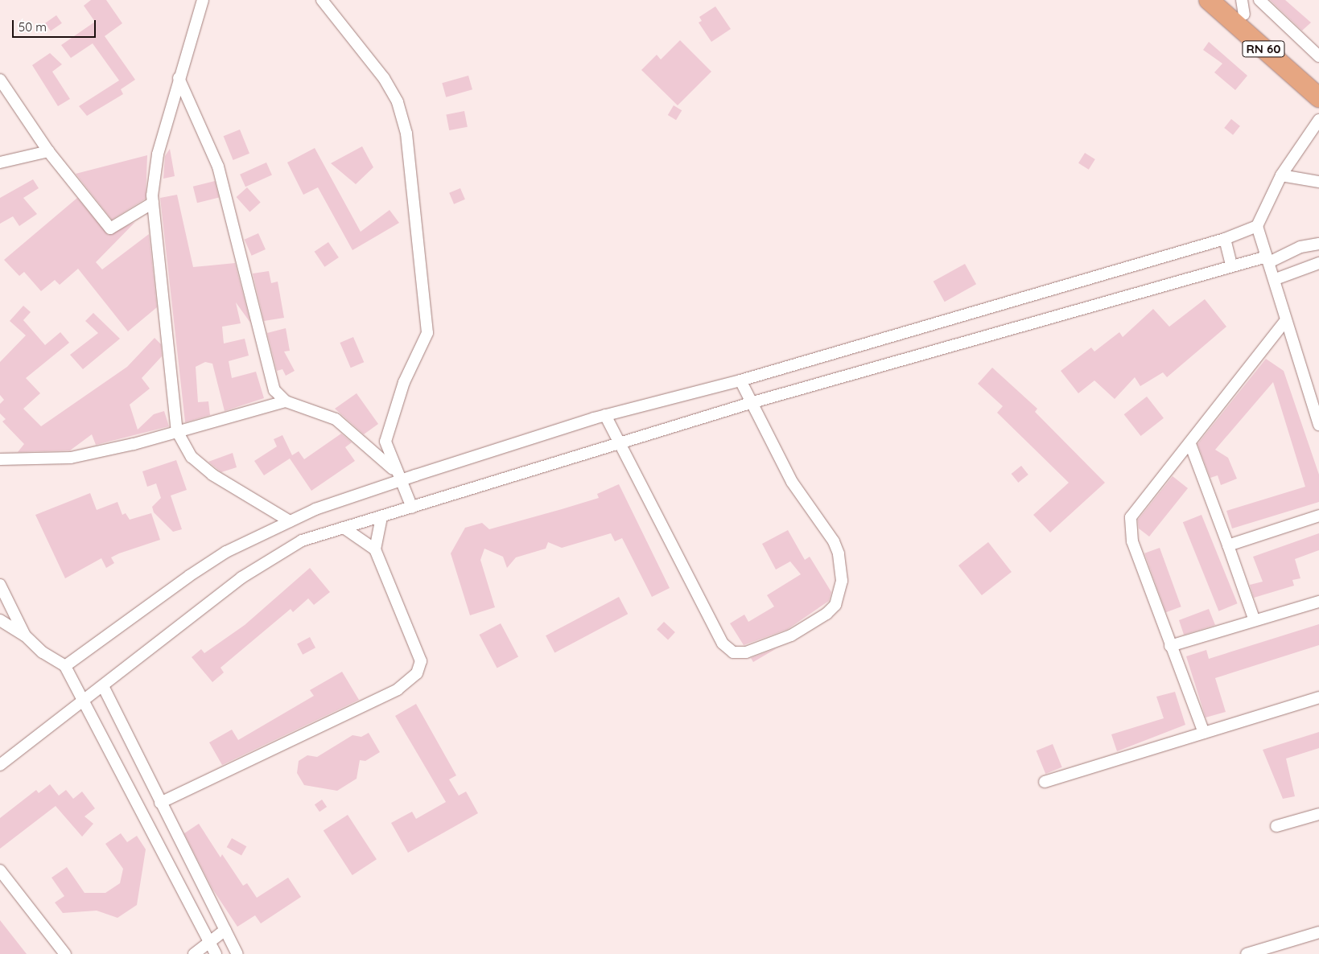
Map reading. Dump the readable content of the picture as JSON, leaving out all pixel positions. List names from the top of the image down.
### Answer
{
  "streets": {
    "highway": ["RN 60"]
  },
  "scale_bar": "50 m"
}
